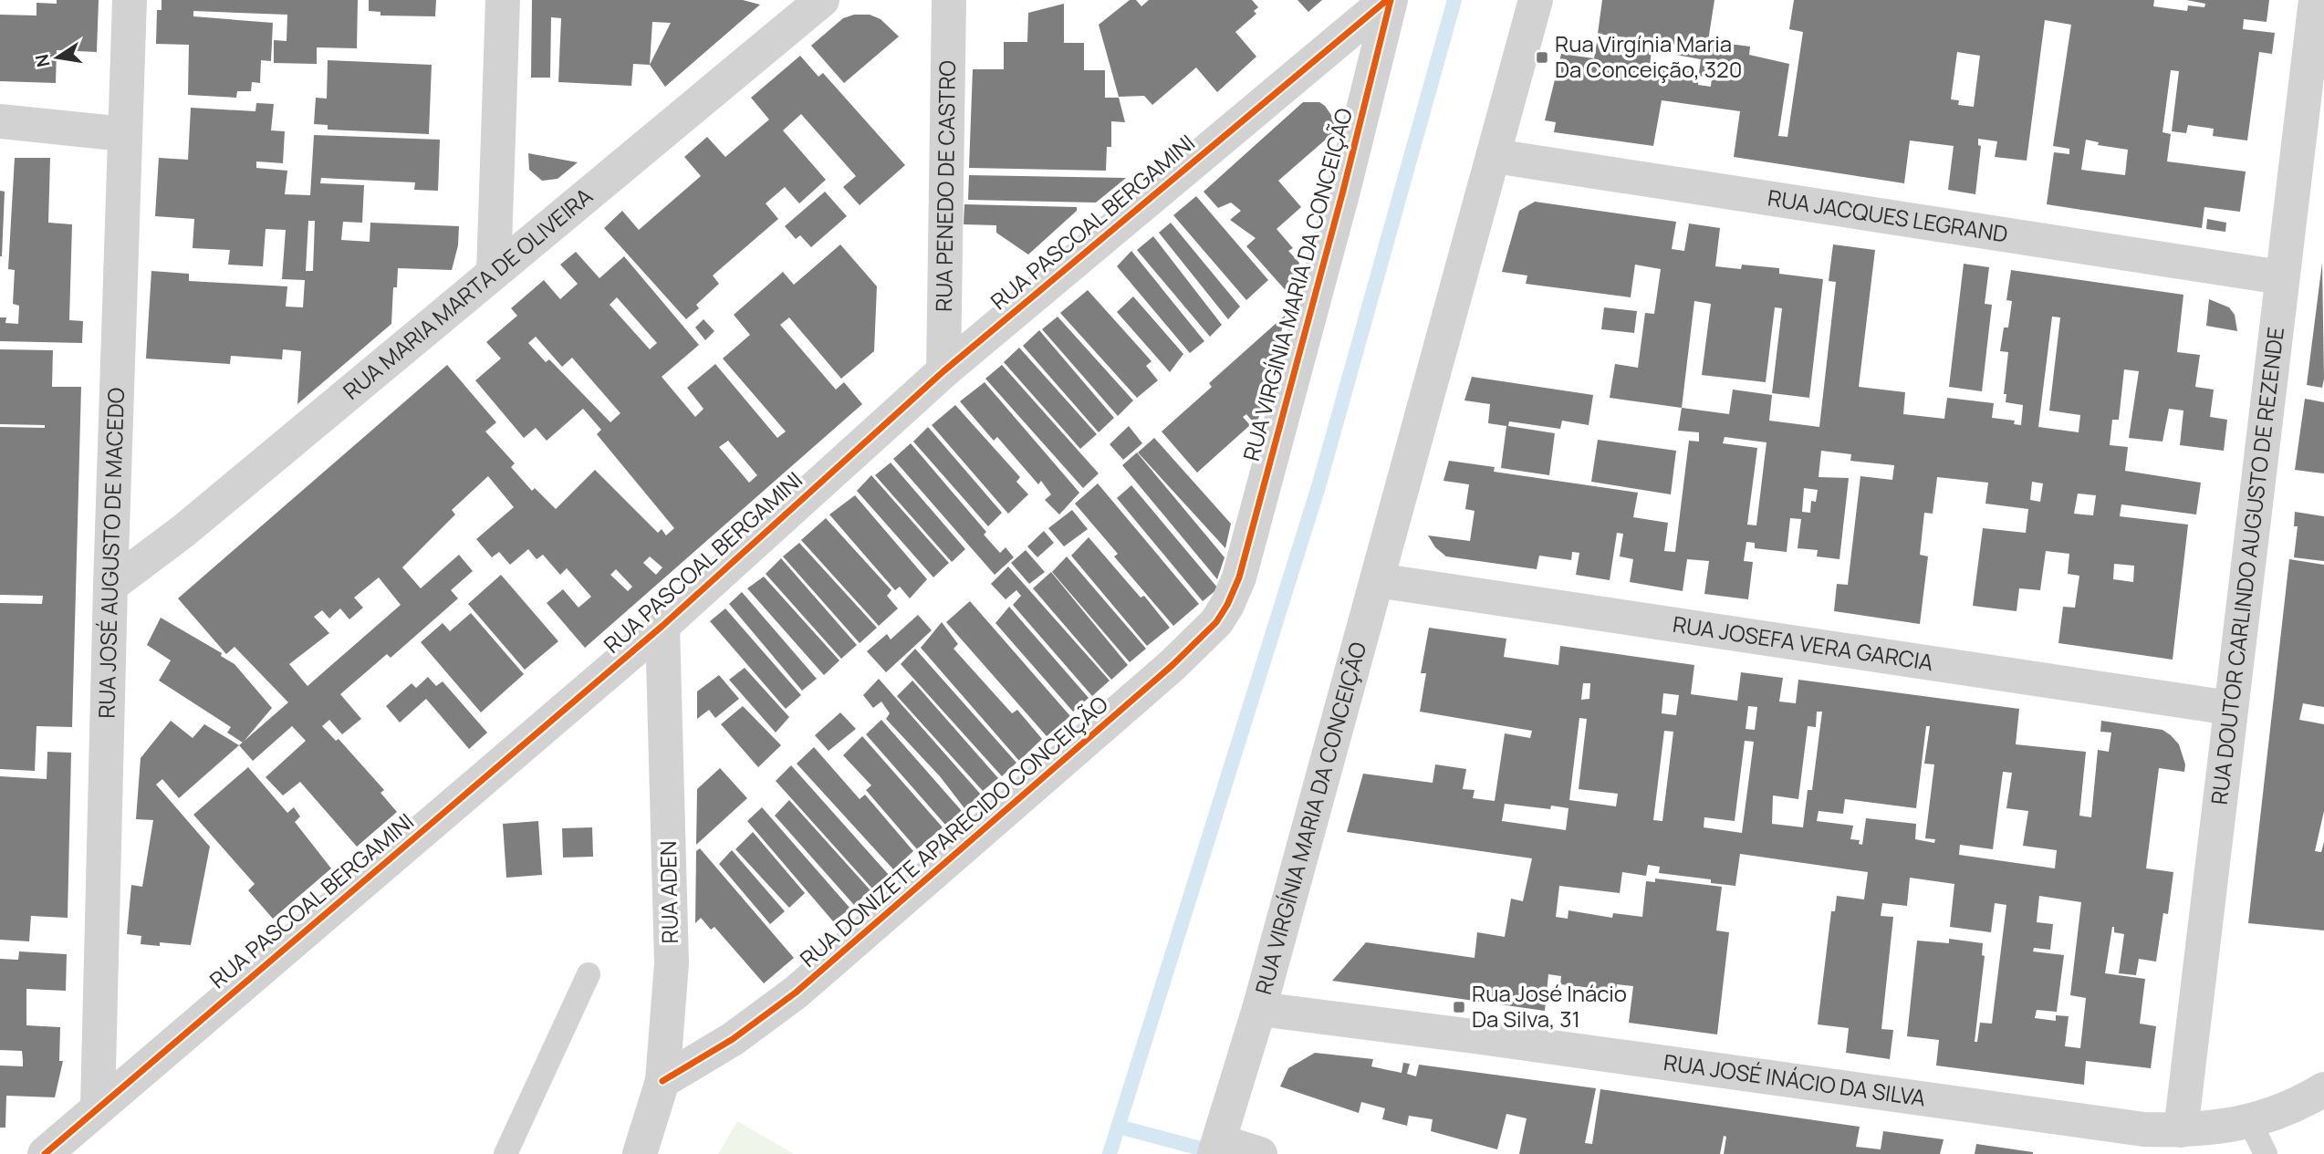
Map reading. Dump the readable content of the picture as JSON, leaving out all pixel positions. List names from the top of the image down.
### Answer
{
  "streets": {
    "street": [
      "RUA PENEDO DE CASTRO",
      "RUA JACQUES LEGRAND",
      "RUA PASCOAL BERGAMINI",
      "RUA VIRGÍNIA MARIA DA CONCEIÇÃO",
      "RUA MARIA MARTA DE OLIVEIRA",
      "RUA JOSÉ AUGUSTO DE MACEDO",
      "RUA DOUTOR CARLINDO AUGUSTO DE REZENDE",
      "RUA JOSEFA VERA GARCIA",
      "RUA DONIZETE APARECIDO CONCEIÇÃO",
      "RUA ADEN",
      "RUA JOSÉ INÁCIO DA SILVA"
    ]
  },
  "crossings": [
    ["RUA PENEDO DE CASTRO", "RUA PASCOAL BERGAMINI"],
    ["RUA JACQUES LEGRAND", "RUA VIRGÍNIA MARIA DA CONCEIÇÃO"],
    ["RUA JACQUES LEGRAND", "RUA DOUTOR CARLINDO AUGUSTO DE REZENDE"],
    ["RUA PASCOAL BERGAMINI", "RUA VIRGÍNIA MARIA DA CONCEIÇÃO"],
    ["RUA PASCOAL BERGAMINI", "RUA JOSÉ AUGUSTO DE MACEDO"],
    ["RUA PASCOAL BERGAMINI", "RUA ADEN"],
    ["RUA VIRGÍNIA MARIA DA CONCEIÇÃO", "RUA JOSEFA VERA GARCIA"],
    ["RUA VIRGÍNIA MARIA DA CONCEIÇÃO", "RUA DONIZETE APARECIDO CONCEIÇÃO"],
    ["RUA VIRGÍNIA MARIA DA CONCEIÇÃO", "RUA JOSÉ INÁCIO DA SILVA"],
    ["RUA MARIA MARTA DE OLIVEIRA", "RUA JOSÉ AUGUSTO DE MACEDO"],
    ["RUA DOUTOR CARLINDO AUGUSTO DE REZENDE", "RUA JOSEFA VERA GARCIA"],
    ["RUA DOUTOR CARLINDO AUGUSTO DE REZENDE", "RUA JOSÉ INÁCIO DA SILVA"],
    ["RUA DONIZETE APARECIDO CONCEIÇÃO", "RUA ADEN"]
  ],
  "places": {
    "transit": ["Rua Virgínia Maria Da Conceição, 320", "Rua José Inácio Da Silva, 31"]
  },
  "north": "left"
}
